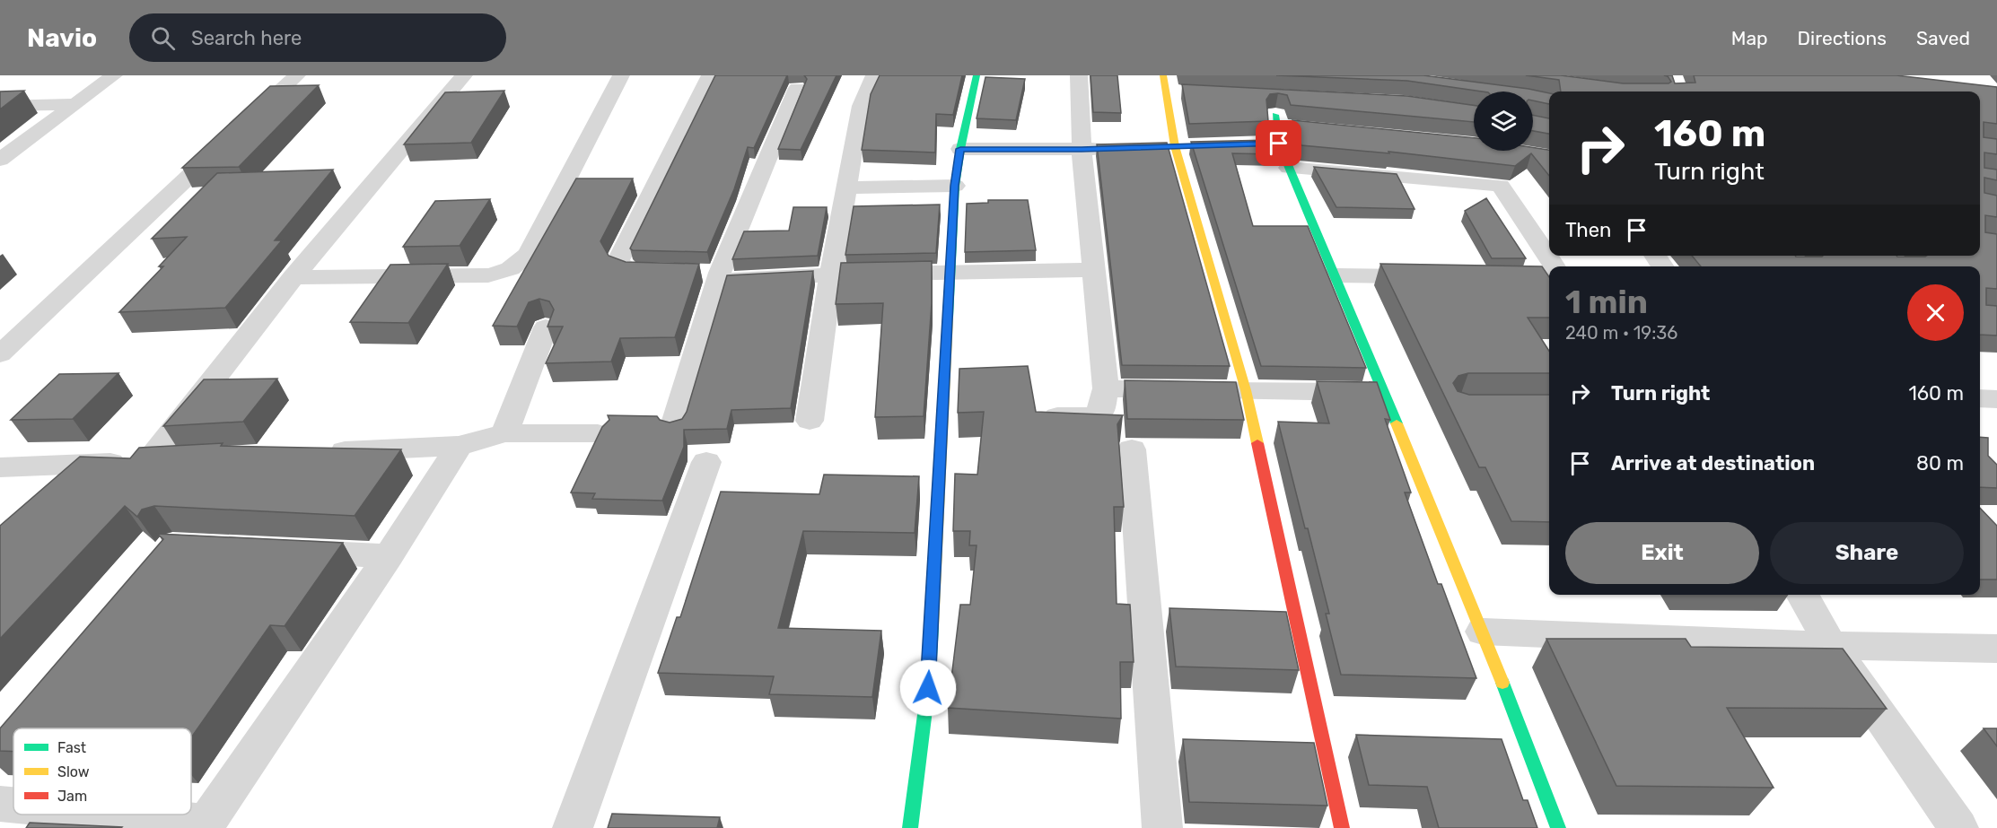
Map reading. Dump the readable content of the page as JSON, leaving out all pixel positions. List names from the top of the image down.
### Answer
{
  "legend": ["Fast", "Slow", "Jam"],
  "page": {
    "header": "Navio",
    "search": "Search here",
    "nav": ["Map", "Directions", "Saved"],
    "turn": ["160 m", "Turn right"],
    "then": "Then",
    "heading": ["1 min", "240 m · 19:36"],
    "list": [
      {
        "name": "Turn right",
        "value": "160 m"
      },
      {
        "name": "Arrive at destination",
        "value": "80 m"
      }
    ],
    "buttons": ["Exit", "Share"]
  }
}
